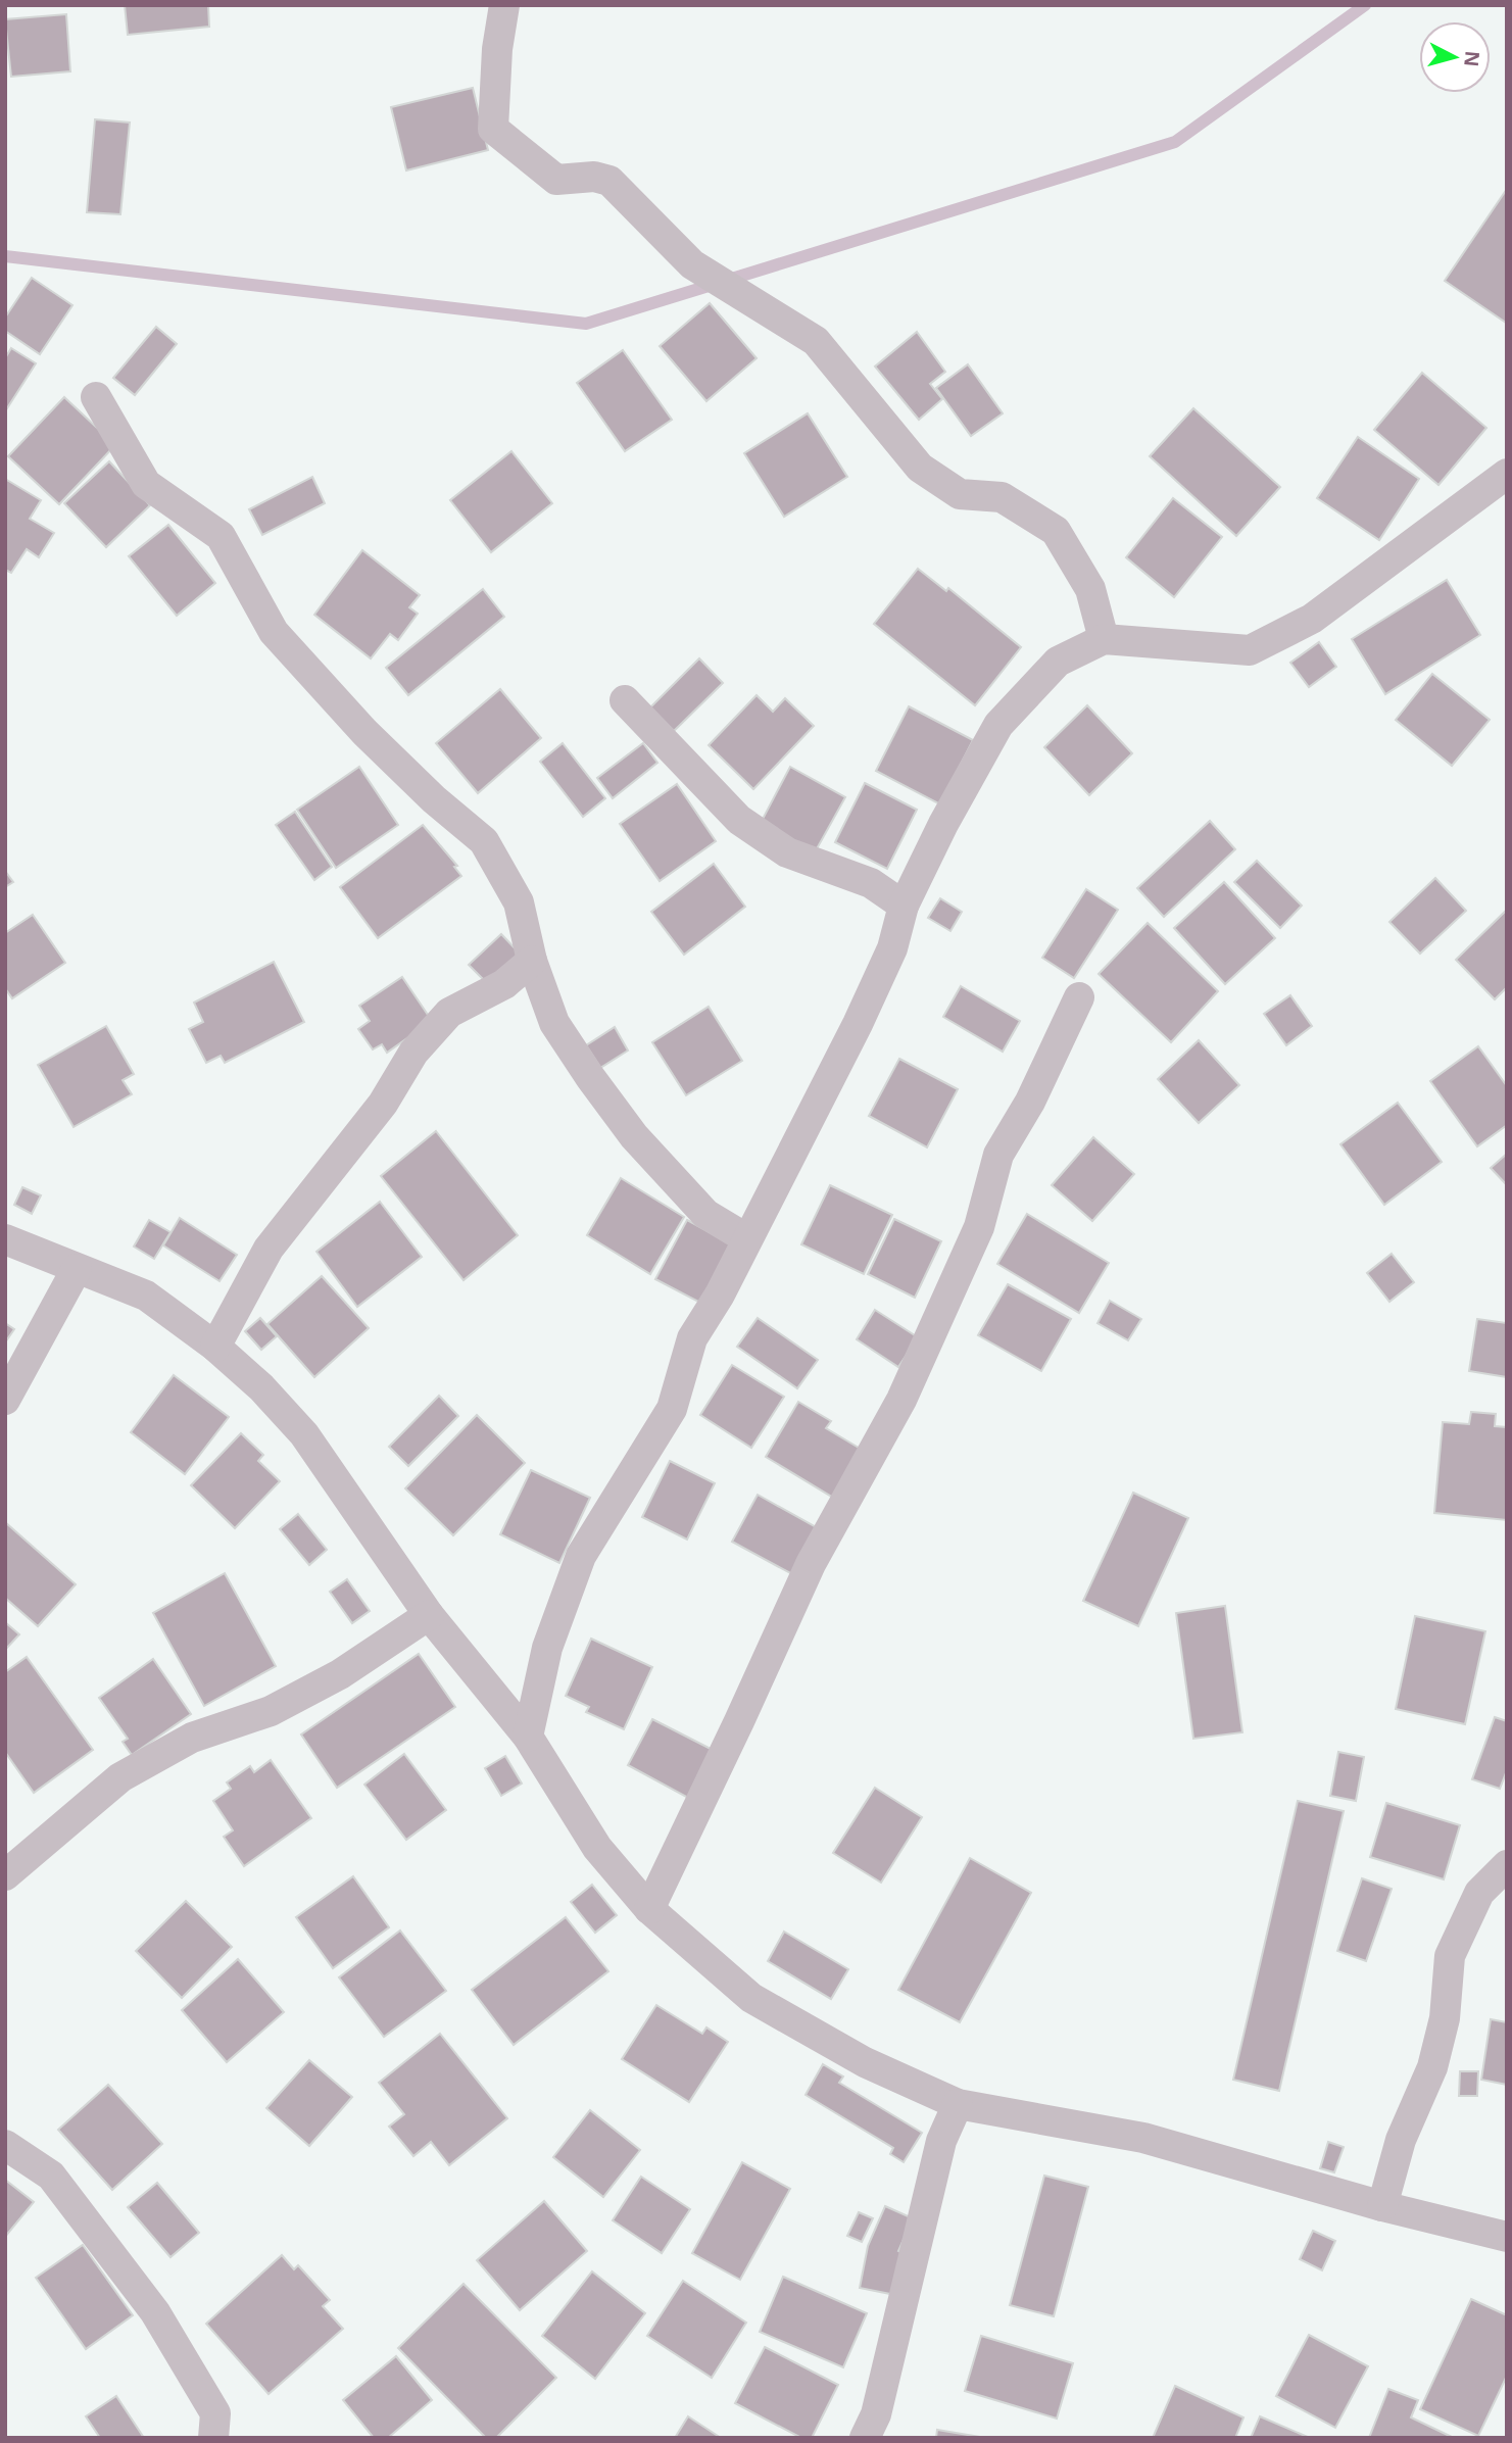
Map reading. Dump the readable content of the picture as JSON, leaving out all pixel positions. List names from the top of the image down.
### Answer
{
  "north": "right"
}
